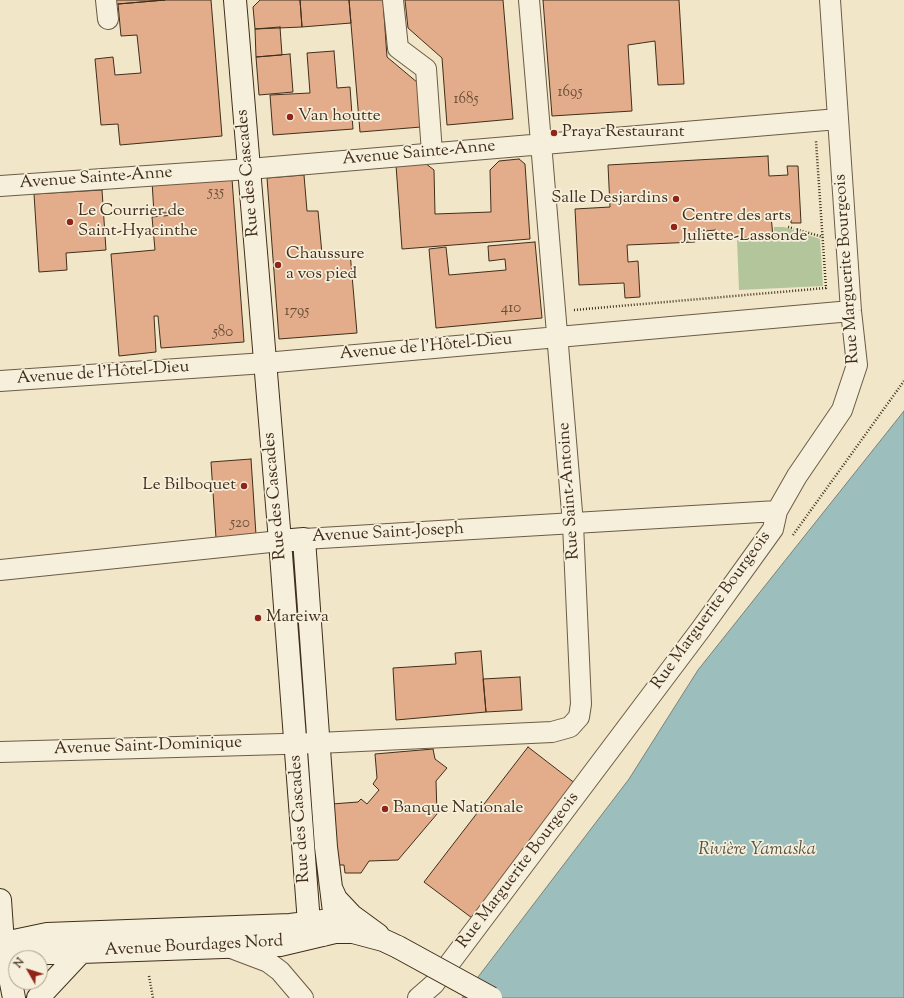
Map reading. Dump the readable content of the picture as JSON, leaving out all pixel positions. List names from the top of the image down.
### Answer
{
  "streets": {
    "street": [
      "Avenue Sainte-Anne",
      "Rue des Cascades",
      "Rue Marguerite Bourgeois",
      "Avenue de l'Hôtel-Dieu",
      "Rue Saint-Antoine",
      "Avenue Saint-Joseph",
      "Avenue Saint-Dominique",
      "Avenue Bourdages Nord"
    ]
  },
  "crossings": [
    ["Avenue Sainte-Anne", "Rue des Cascades"],
    ["Avenue Sainte-Anne", "Rue Marguerite Bourgeois"],
    ["Avenue Sainte-Anne", "Rue Saint-Antoine"],
    ["Rue des Cascades", "Avenue de l'Hôtel-Dieu"],
    ["Rue des Cascades", "Rue Saint-Antoine"],
    ["Rue des Cascades", "Avenue Saint-Joseph"],
    ["Rue des Cascades", "Avenue Saint-Dominique"],
    ["Rue des Cascades", "Avenue Bourdages Nord"],
    ["Rue Marguerite Bourgeois", "Avenue de l'Hôtel-Dieu"],
    ["Rue Marguerite Bourgeois", "Avenue Saint-Joseph"],
    ["Avenue de l'Hôtel-Dieu", "Rue Saint-Antoine"],
    ["Rue Saint-Antoine", "Avenue Saint-Joseph"],
    ["Rue Saint-Antoine", "Avenue Saint-Dominique"]
  ],
  "water": ["Rivière Yamaska"],
  "places": [
    "Van houtte",
    "Praya Restaurant",
    "Salle Desjardins",
    "Le Courrier de Saint-Hyacinthe",
    "Centre des arts Juliette-Lassonde",
    "Chaussure a vos pied",
    "Le Bilboquet",
    "Mareiwa",
    "Banque Nationale"
  ],
  "house_numbers": [
    "1695",
    "1685",
    "535",
    "410",
    "1795",
    "580",
    "520"
  ],
  "north": "top left"
}
